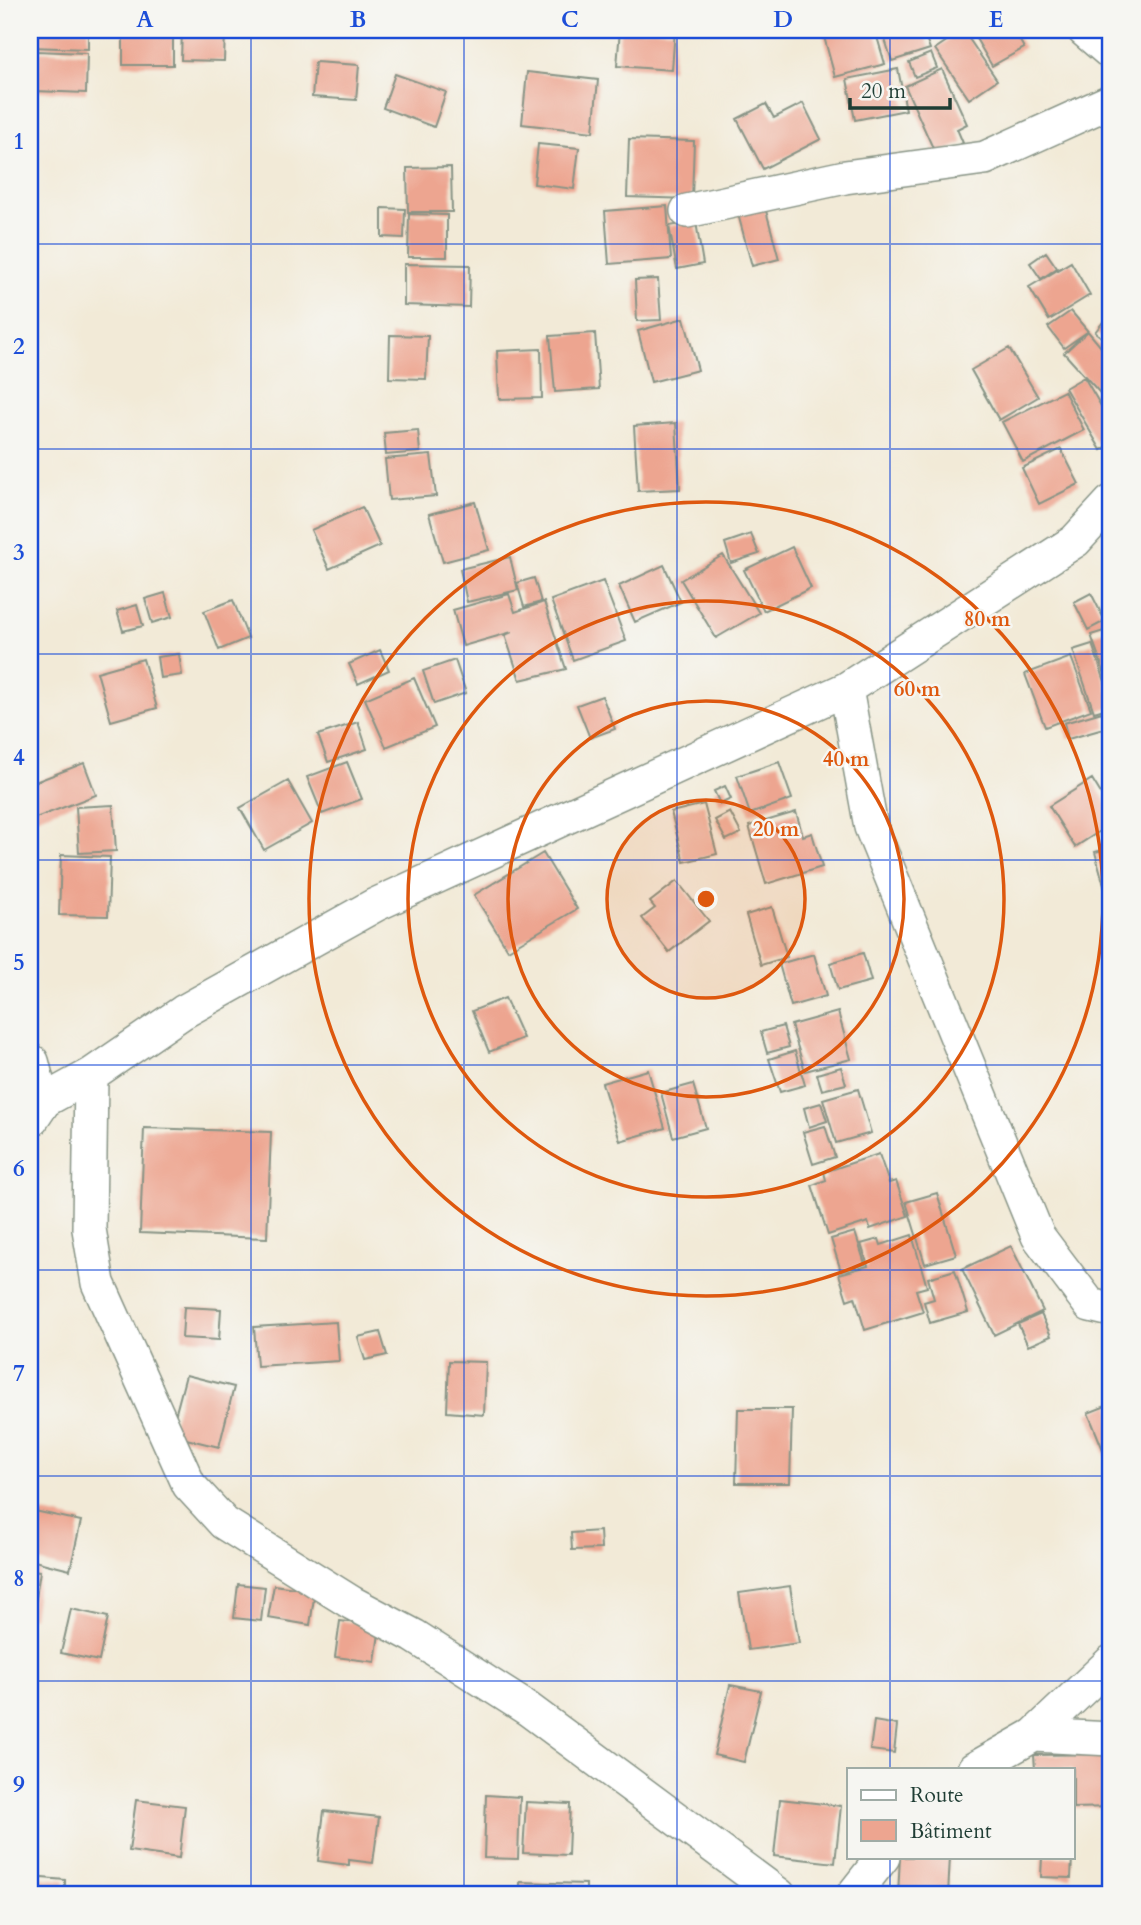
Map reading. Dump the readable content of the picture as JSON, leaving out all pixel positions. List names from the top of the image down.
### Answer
{
  "legend": ["Route", "Bâtiment"],
  "scale_bar": "20 m",
  "grid": {
    "columns": [
      "A",
      "B",
      "C",
      "D",
      "E"
    ],
    "rows": [
      "1",
      "2",
      "3",
      "4",
      "5",
      "6",
      "7",
      "8",
      "9"
    ]
  },
  "rings": [
    "80 m",
    "60 m",
    "40 m",
    "20 m"
  ]
}
